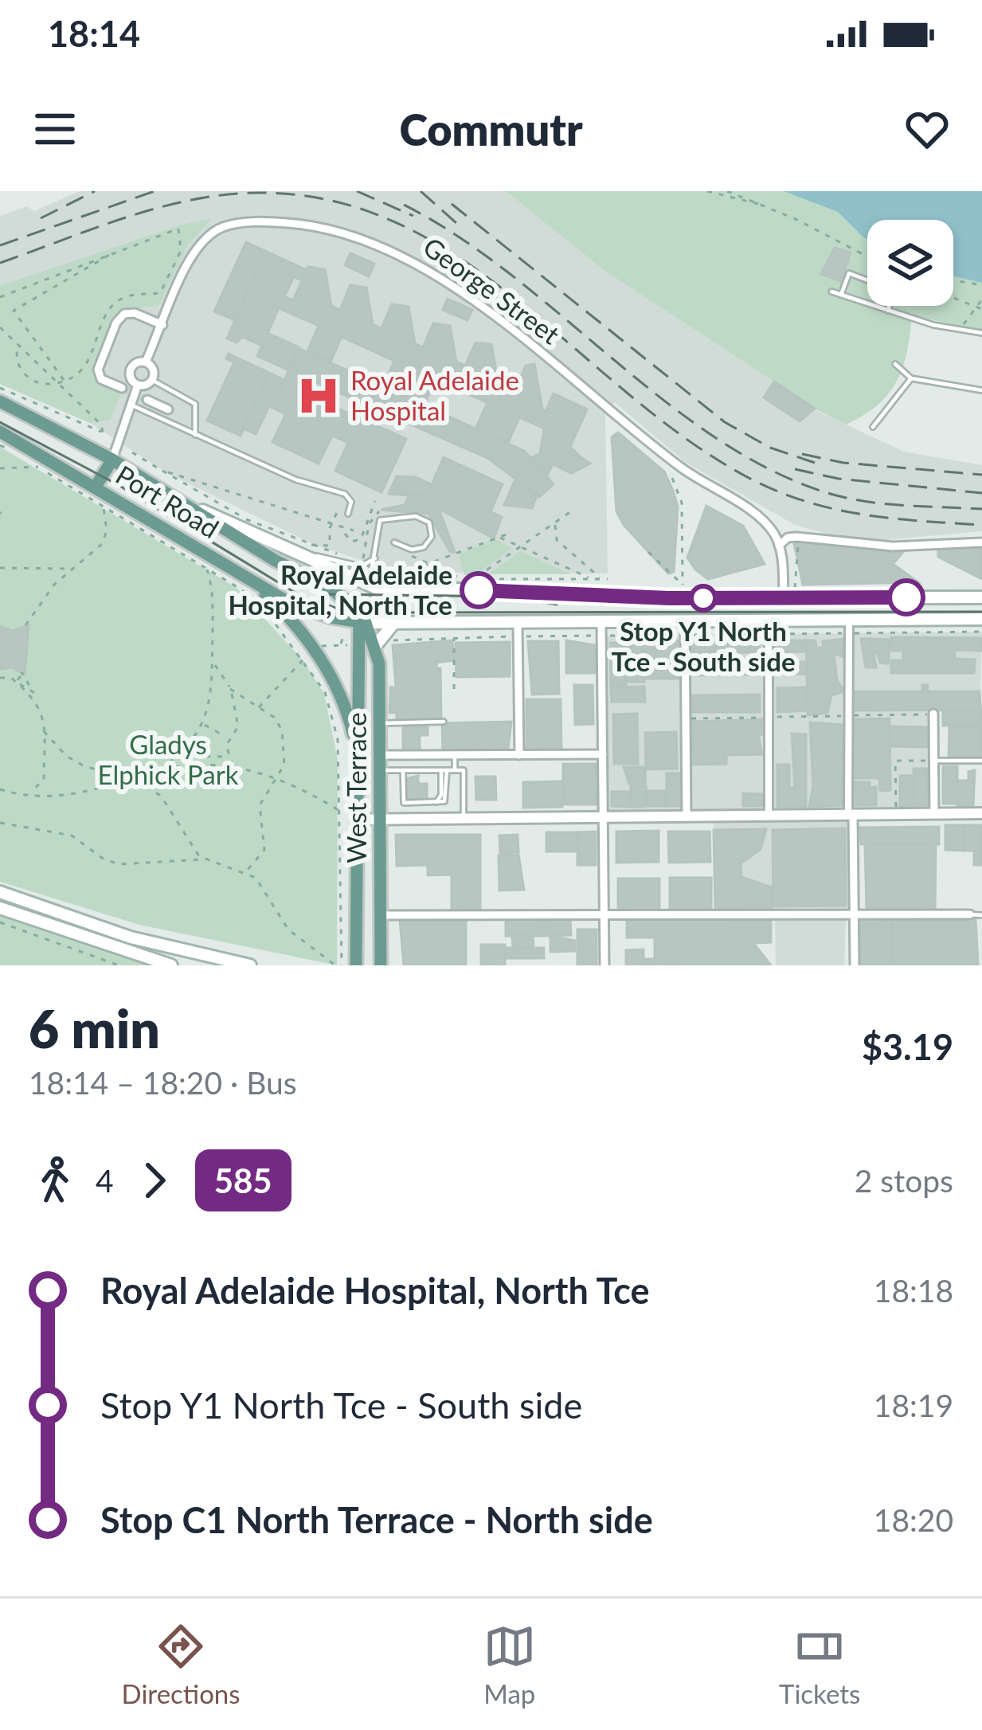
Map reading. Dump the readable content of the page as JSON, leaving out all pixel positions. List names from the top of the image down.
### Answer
{
  "streets": {
    "main road": ["Port Road", "West Terrace"],
    "street": ["George Street"]
  },
  "crossings": [
    ["Port Road", "West Terrace"]
  ],
  "parks": ["Gladys Elphick Park"],
  "places": {
    "hospital": ["Royal Adelaide Hospital"],
    "other": ["Royal Adelaide Hospital, North Tce", "Stop Y1 North Tce - South side"]
  },
  "lines": ["bus line 585"],
  "page": {
    "status": "18:14",
    "header": "Commutr",
    "heading": ["6 min", "18:14 – 18:20 · Bus", "$3.19"],
    "legs": ["4", "585", "2 stops"],
    "list": [
      {
        "name": "Royal Adelaide Hospital, North Tce",
        "value": "18:18"
      },
      {
        "name": "Stop Y1 North Tce - South side",
        "value": "18:19"
      },
      {
        "name": "Stop C1 North Terrace - North side",
        "value": "18:20"
      }
    ],
    "tabs": ["Directions", "Map", "Tickets"]
  }
}
